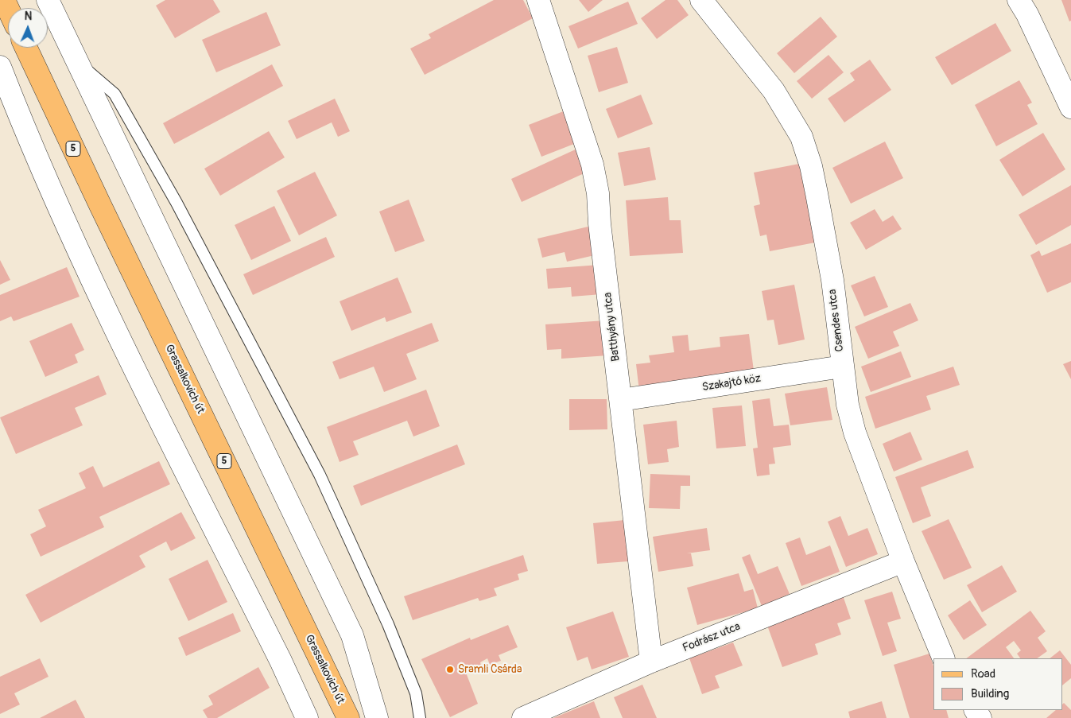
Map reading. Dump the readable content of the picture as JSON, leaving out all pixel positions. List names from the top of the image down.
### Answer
{
  "streets": {
    "main road": ["5", "Grassalkovich út"],
    "street": [
      "Csendes utca",
      "Batthyány utca",
      "Szakajtó köz",
      "Fodrász utca"
    ]
  },
  "crossings": [
    ["Csendes utca", "Szakajtó köz"],
    ["Csendes utca", "Fodrász utca"],
    ["Batthyány utca", "Szakajtó köz"],
    ["Batthyány utca", "Fodrász utca"]
  ],
  "places": ["Sramli Csárda"],
  "legend": ["Road", "Building"],
  "north": "top"
}
